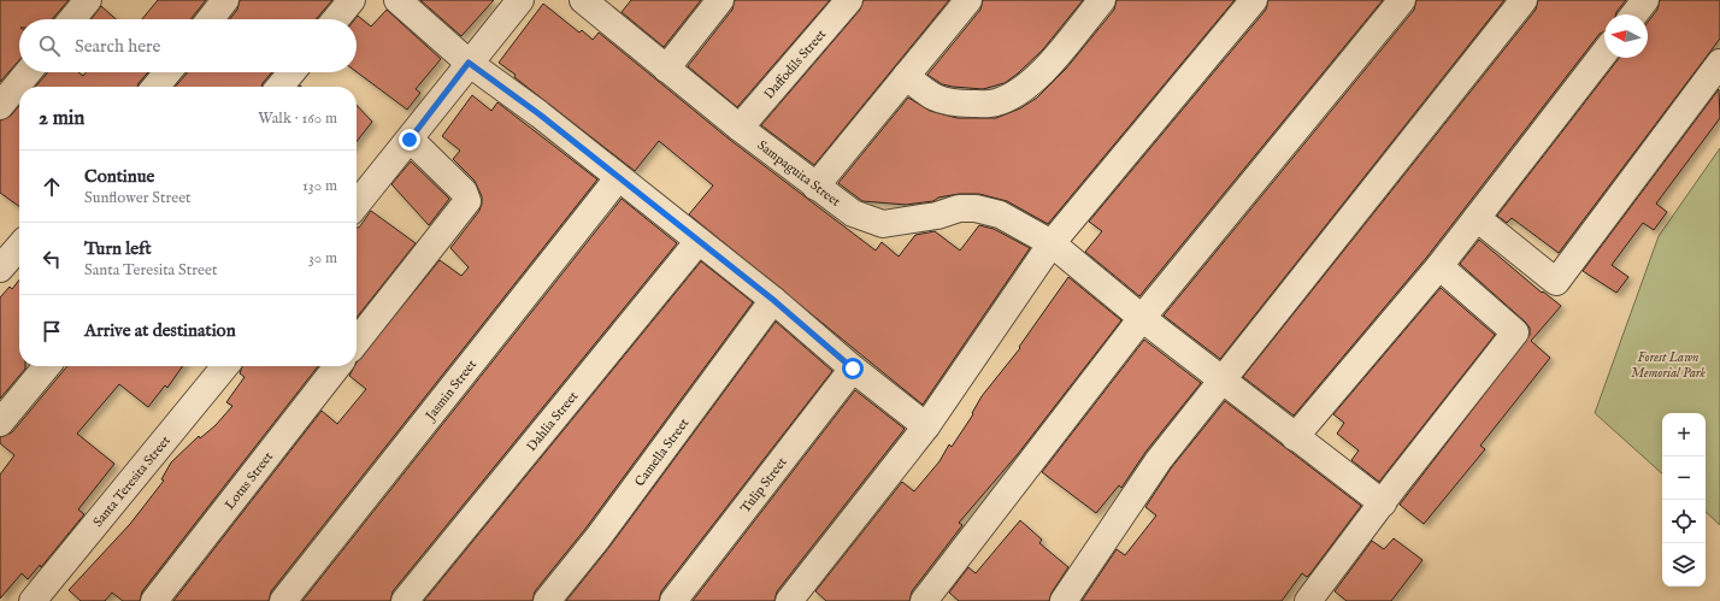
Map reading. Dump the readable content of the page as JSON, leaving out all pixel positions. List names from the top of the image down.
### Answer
{
  "streets": {
    "street": [
      "Daffodils Street",
      "Sampaguita Street",
      "Jasmin Street",
      "Dahlia Street",
      "Camella Street",
      "Santa Teresita Street",
      "Lotus Street",
      "Tulip Street"
    ]
  },
  "crossings": [
    ["Daffodils Street", "Sampaguita Street"]
  ],
  "parks": ["Forest Lawn Memorial Park"],
  "north": "left",
  "page": {
    "search": "Search here",
    "heading": ["2 min", "Walk · 160 m"],
    "list": [
      ["Continue", "Sunflower Street", "130 m"],
      ["Turn left", "Santa Teresita Street", "30 m"],
      "Arrive at destination"
    ],
    "map_buttons": ["+", "−"]
  }
}
